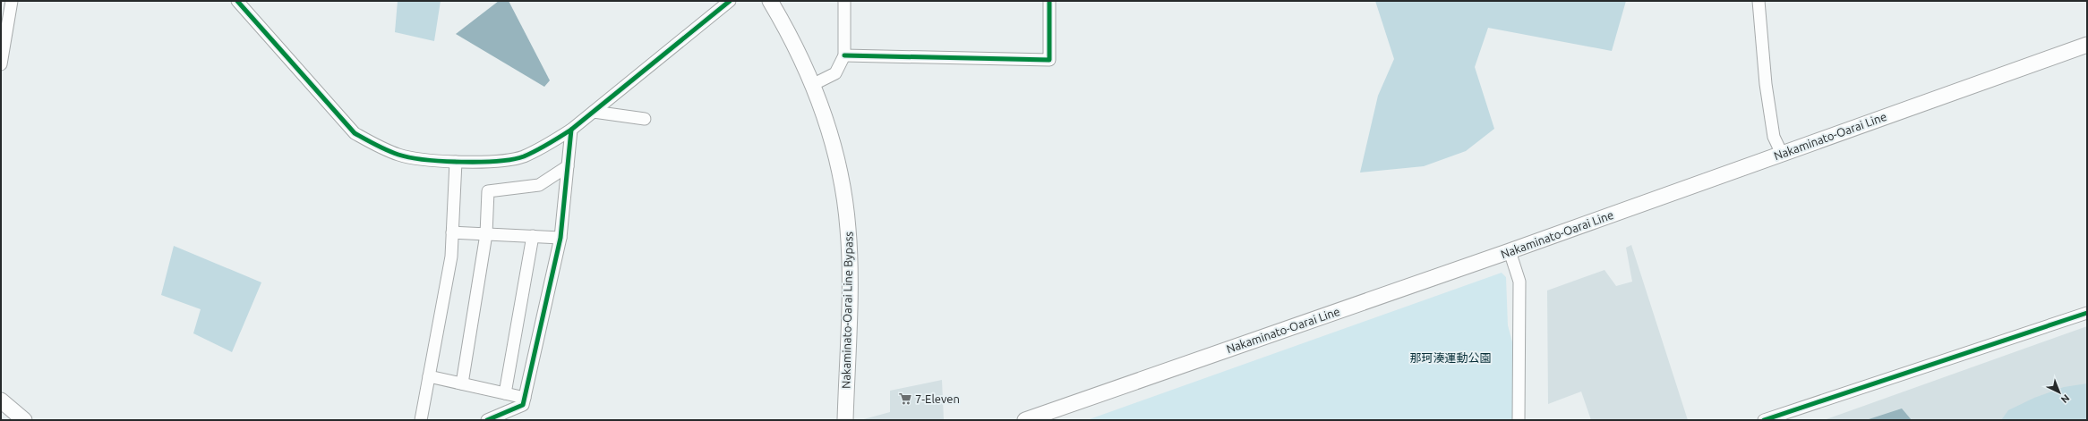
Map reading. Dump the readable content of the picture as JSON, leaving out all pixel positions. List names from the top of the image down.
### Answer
{
  "streets": {
    "main road": ["Nakaminato-Oarai Line", "Nakaminato-Oarai Line Bypass"]
  },
  "parks": ["那珂湊運動公園"],
  "places": {
    "supermarket": ["7-Eleven"]
  },
  "north": "bottom right"
}
